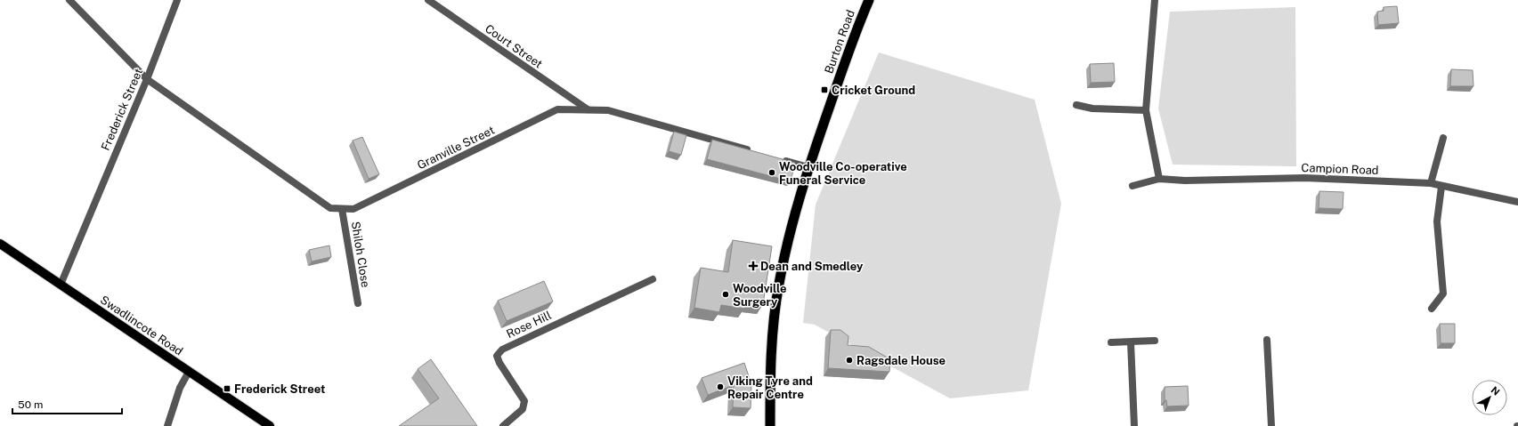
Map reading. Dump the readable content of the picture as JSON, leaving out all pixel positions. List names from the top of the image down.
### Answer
{
  "streets": {
    "highway": ["Burton Road"],
    "main road": ["Swadlincote Road"],
    "street": [
      "Court Street",
      "Frederick Street",
      "Granville Street",
      "Campion Road",
      "Shiloh Close",
      "Rose Hill"
    ]
  },
  "crossings": [
    ["Court Street", "Granville Street"],
    ["Frederick Street", "Granville Street"],
    ["Frederick Street", "Swadlincote Road"],
    ["Granville Street", "Shiloh Close"]
  ],
  "places": {
    "transit": ["Cricket Ground", "Frederick Street"],
    "other": [
      "Woodville Co-operative Funeral Service",
      "Woodville Surgery",
      "Ragsdale House",
      "Viking Tyre and Repair Centre"
    ],
    "health": ["Dean and Smedley"]
  },
  "scale_bar": "50 m",
  "north": "top right"
}
